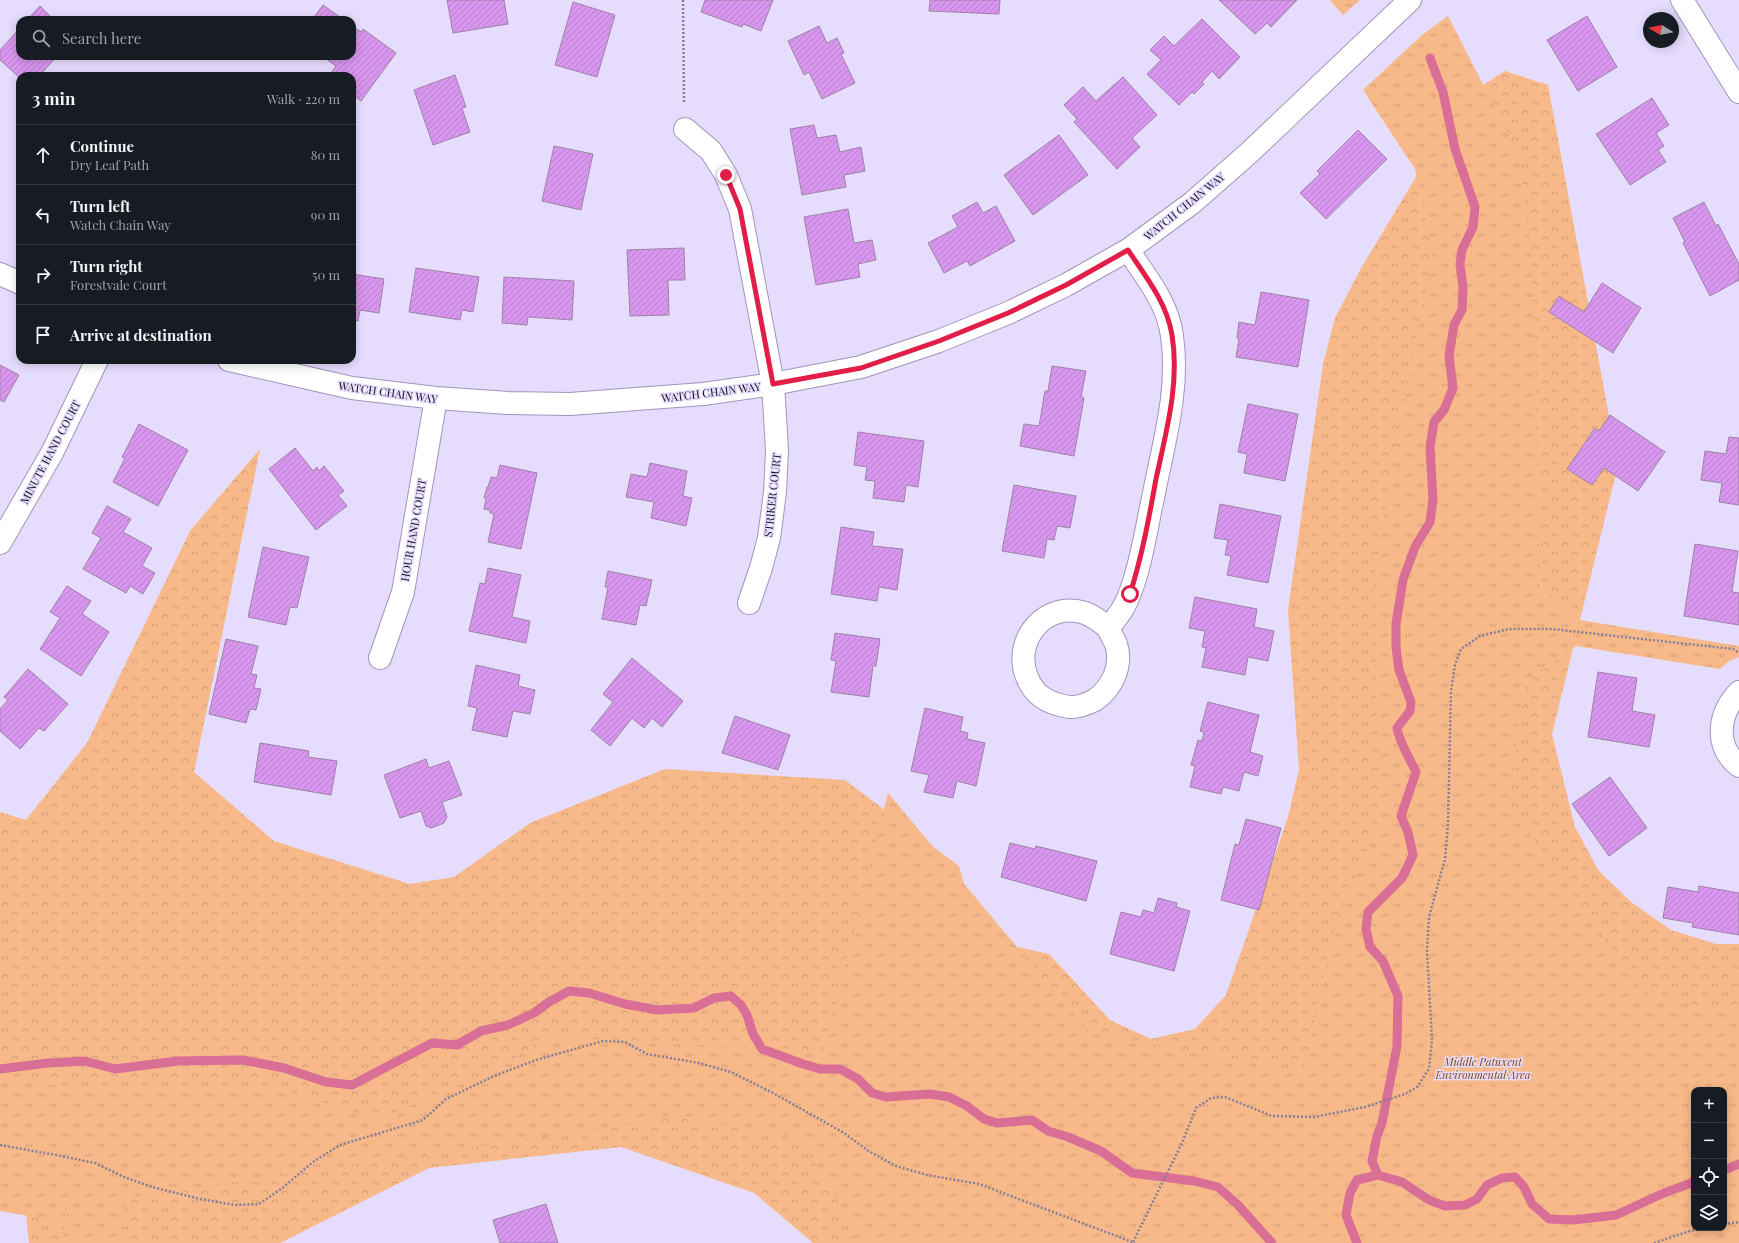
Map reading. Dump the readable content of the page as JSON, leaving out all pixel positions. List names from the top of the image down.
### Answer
{
  "streets": {
    "street": [
      "WATCH CHAIN WAY",
      "MINUTE HAND COURT",
      "STRIKER COURT",
      "HOUR HAND COURT"
    ]
  },
  "crossings": [
    ["WATCH CHAIN WAY", "STRIKER COURT"],
    ["WATCH CHAIN WAY", "HOUR HAND COURT"]
  ],
  "parks": ["Middle Patuxent Environmental Area"],
  "north": "left",
  "page": {
    "search": "Search here",
    "heading": ["3 min", "Walk · 220 m"],
    "list": [
      ["Continue", "Dry Leaf Path", "80 m"],
      ["Turn left", "Watch Chain Way", "90 m"],
      ["Turn right", "Forestvale Court", "50 m"],
      "Arrive at destination"
    ],
    "map_buttons": ["+", "−"]
  }
}
